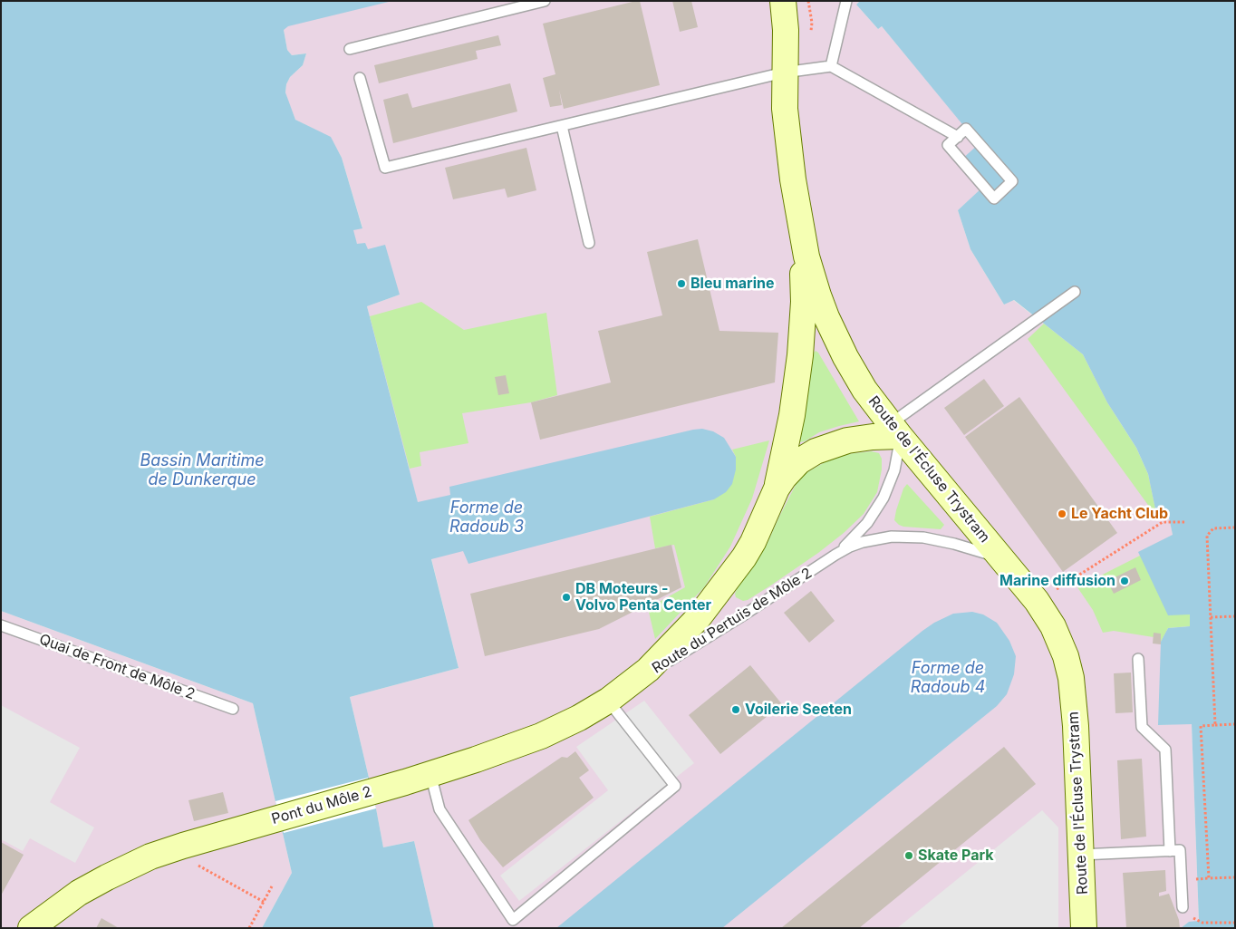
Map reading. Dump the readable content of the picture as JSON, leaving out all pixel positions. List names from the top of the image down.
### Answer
{
  "streets": {
    "main road": ["Route de l'Écluse Trystram", "Route du Pertuis de Môle 2", "Pont du Môle 2"],
    "lane": ["Quai de Front de Môle 2"]
  },
  "crossings": [
    ["Route de l'Écluse Trystram", "Route du Pertuis de Môle 2"],
    ["Route du Pertuis de Môle 2", "Pont du Môle 2"]
  ],
  "water": ["Bassin Maritime de Dunkerque", "Forme de Radoub 3", "Forme de Radoub 4"],
  "places": [
    "Bleu marine",
    "Le Yacht Club",
    "Marine diffusion",
    "DB Moteurs - Volvo Penta Center",
    "Voilerie Seeten",
    "Skate Park"
  ]
}
